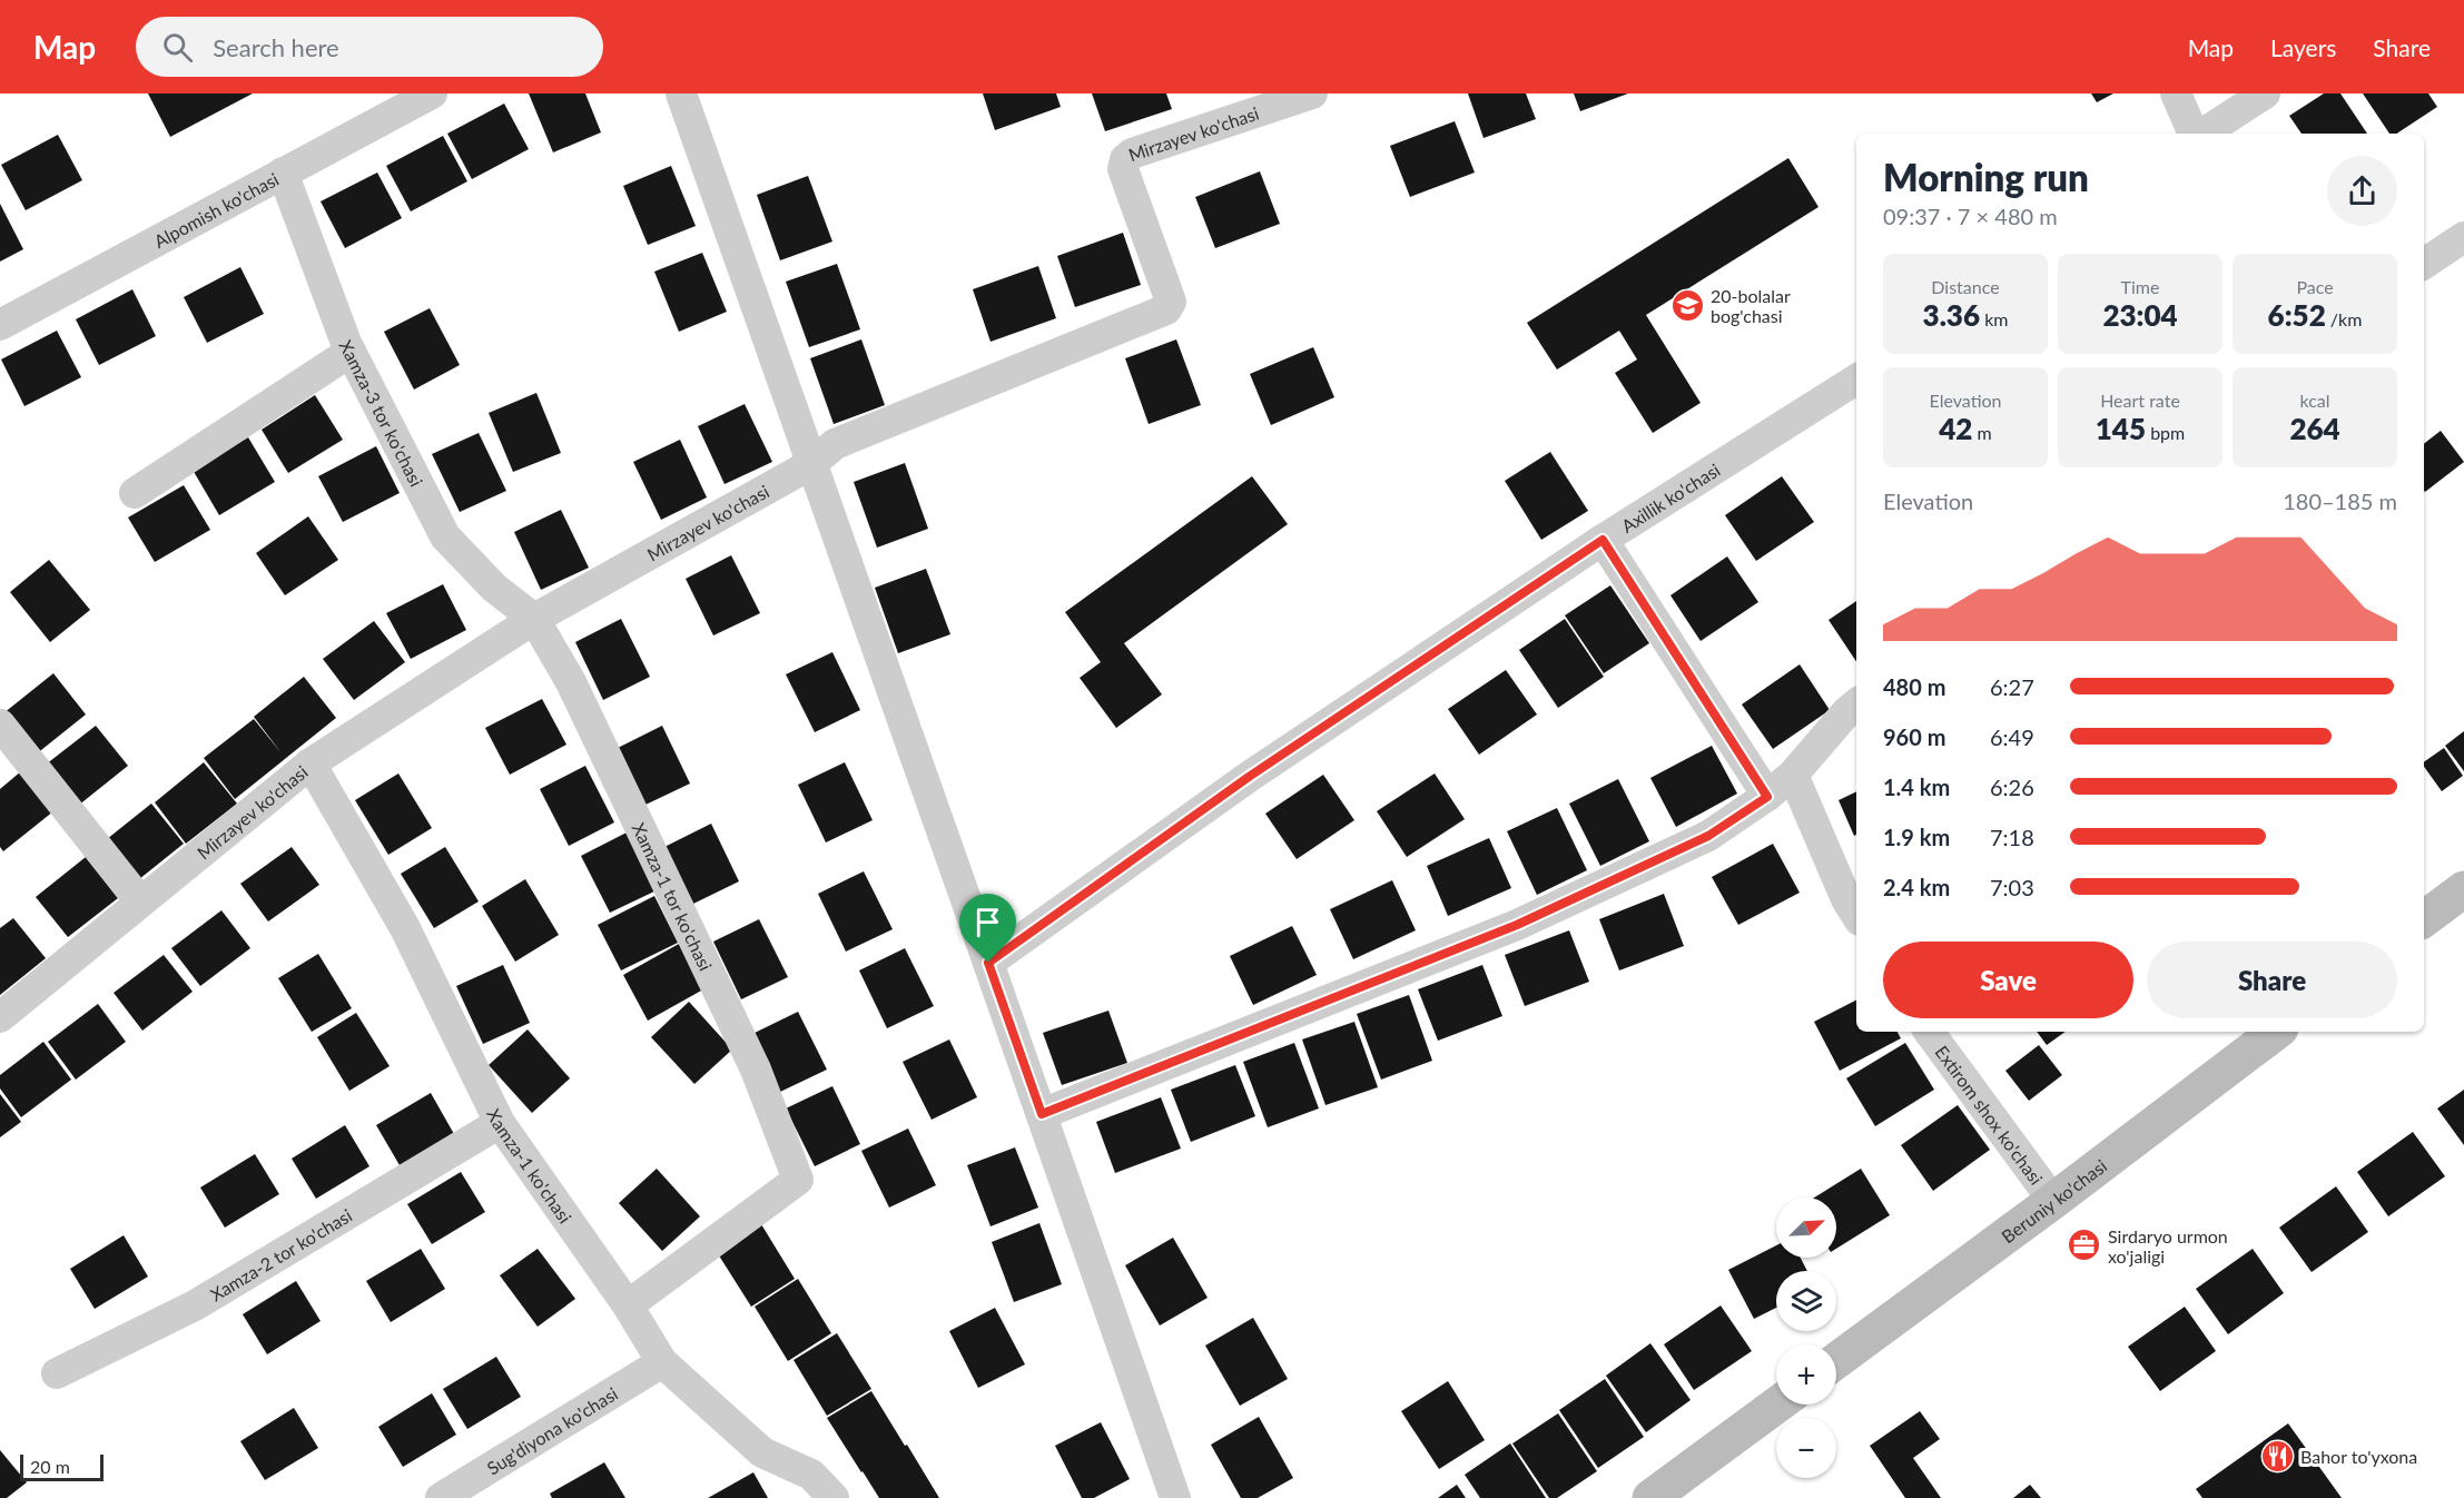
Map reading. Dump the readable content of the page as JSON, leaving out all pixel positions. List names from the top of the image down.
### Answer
{
  "streets": {
    "street": [
      "Mirzayev ko'chasi",
      "Alpomish ko'chasi",
      "Xamza-3 tor ko'chasi",
      "Axillik ko'chasi",
      "Xamza-1 tor ko'chasi",
      "Extirom shox ko'chasi",
      "Xamza-1 ko'chasi",
      "Beruniy ko'chasi",
      "Xamza-2 tor ko'chasi",
      "Sug'diyona ko'chasi"
    ]
  },
  "crossings": [
    ["Mirzayev ko'chasi", "Xamza-3 tor ko'chasi"],
    ["Mirzayev ko'chasi", "Xamza-1 tor ko'chasi"],
    ["Mirzayev ko'chasi", "Xamza-1 ko'chasi"],
    ["Alpomish ko'chasi", "Xamza-3 tor ko'chasi"],
    ["Xamza-3 tor ko'chasi", "Xamza-1 tor ko'chasi"],
    ["Xamza-1 tor ko'chasi", "Xamza-1 ko'chasi"],
    ["Extirom shox ko'chasi", "Beruniy ko'chasi"],
    ["Xamza-1 ko'chasi", "Xamza-2 tor ko'chasi"],
    ["Xamza-1 ko'chasi", "Sug'diyona ko'chasi"]
  ],
  "places": {
    "school or university": ["20-bolalar bog'chasi"],
    "office": ["Sirdaryo urmon xo'jaligi"],
    "restaurant": ["Bahor to'yxona"]
  },
  "scale_bar": "20 m",
  "north": "top right",
  "page": {
    "header": "Map",
    "search": "Search here",
    "nav": ["Map", "Layers", "Share"],
    "heading": ["Morning run", "09:37 · 7 × 480 m"],
    "stats": [
      ["Distance", "3.36 km"],
      ["Time", "23:04"],
      ["Pace", "6:52 /km"],
      ["Elevation", "42 m"],
      ["Heart rate", "145 bpm"],
      ["kcal", "264"]
    ],
    "chart": ["Elevation", "180–185 m"],
    "list": [
      {
        "name": "480 m",
        "note": "6:27"
      },
      {
        "name": "960 m",
        "note": "6:49"
      },
      {
        "name": "1.4 km",
        "note": "6:26"
      },
      {
        "name": "1.9 km",
        "note": "7:18"
      },
      {
        "name": "2.4 km",
        "note": "7:03"
      }
    ],
    "buttons": ["Save", "Share"],
    "map_buttons": ["+", "−"],
    "scale": "20 m"
  }
}
